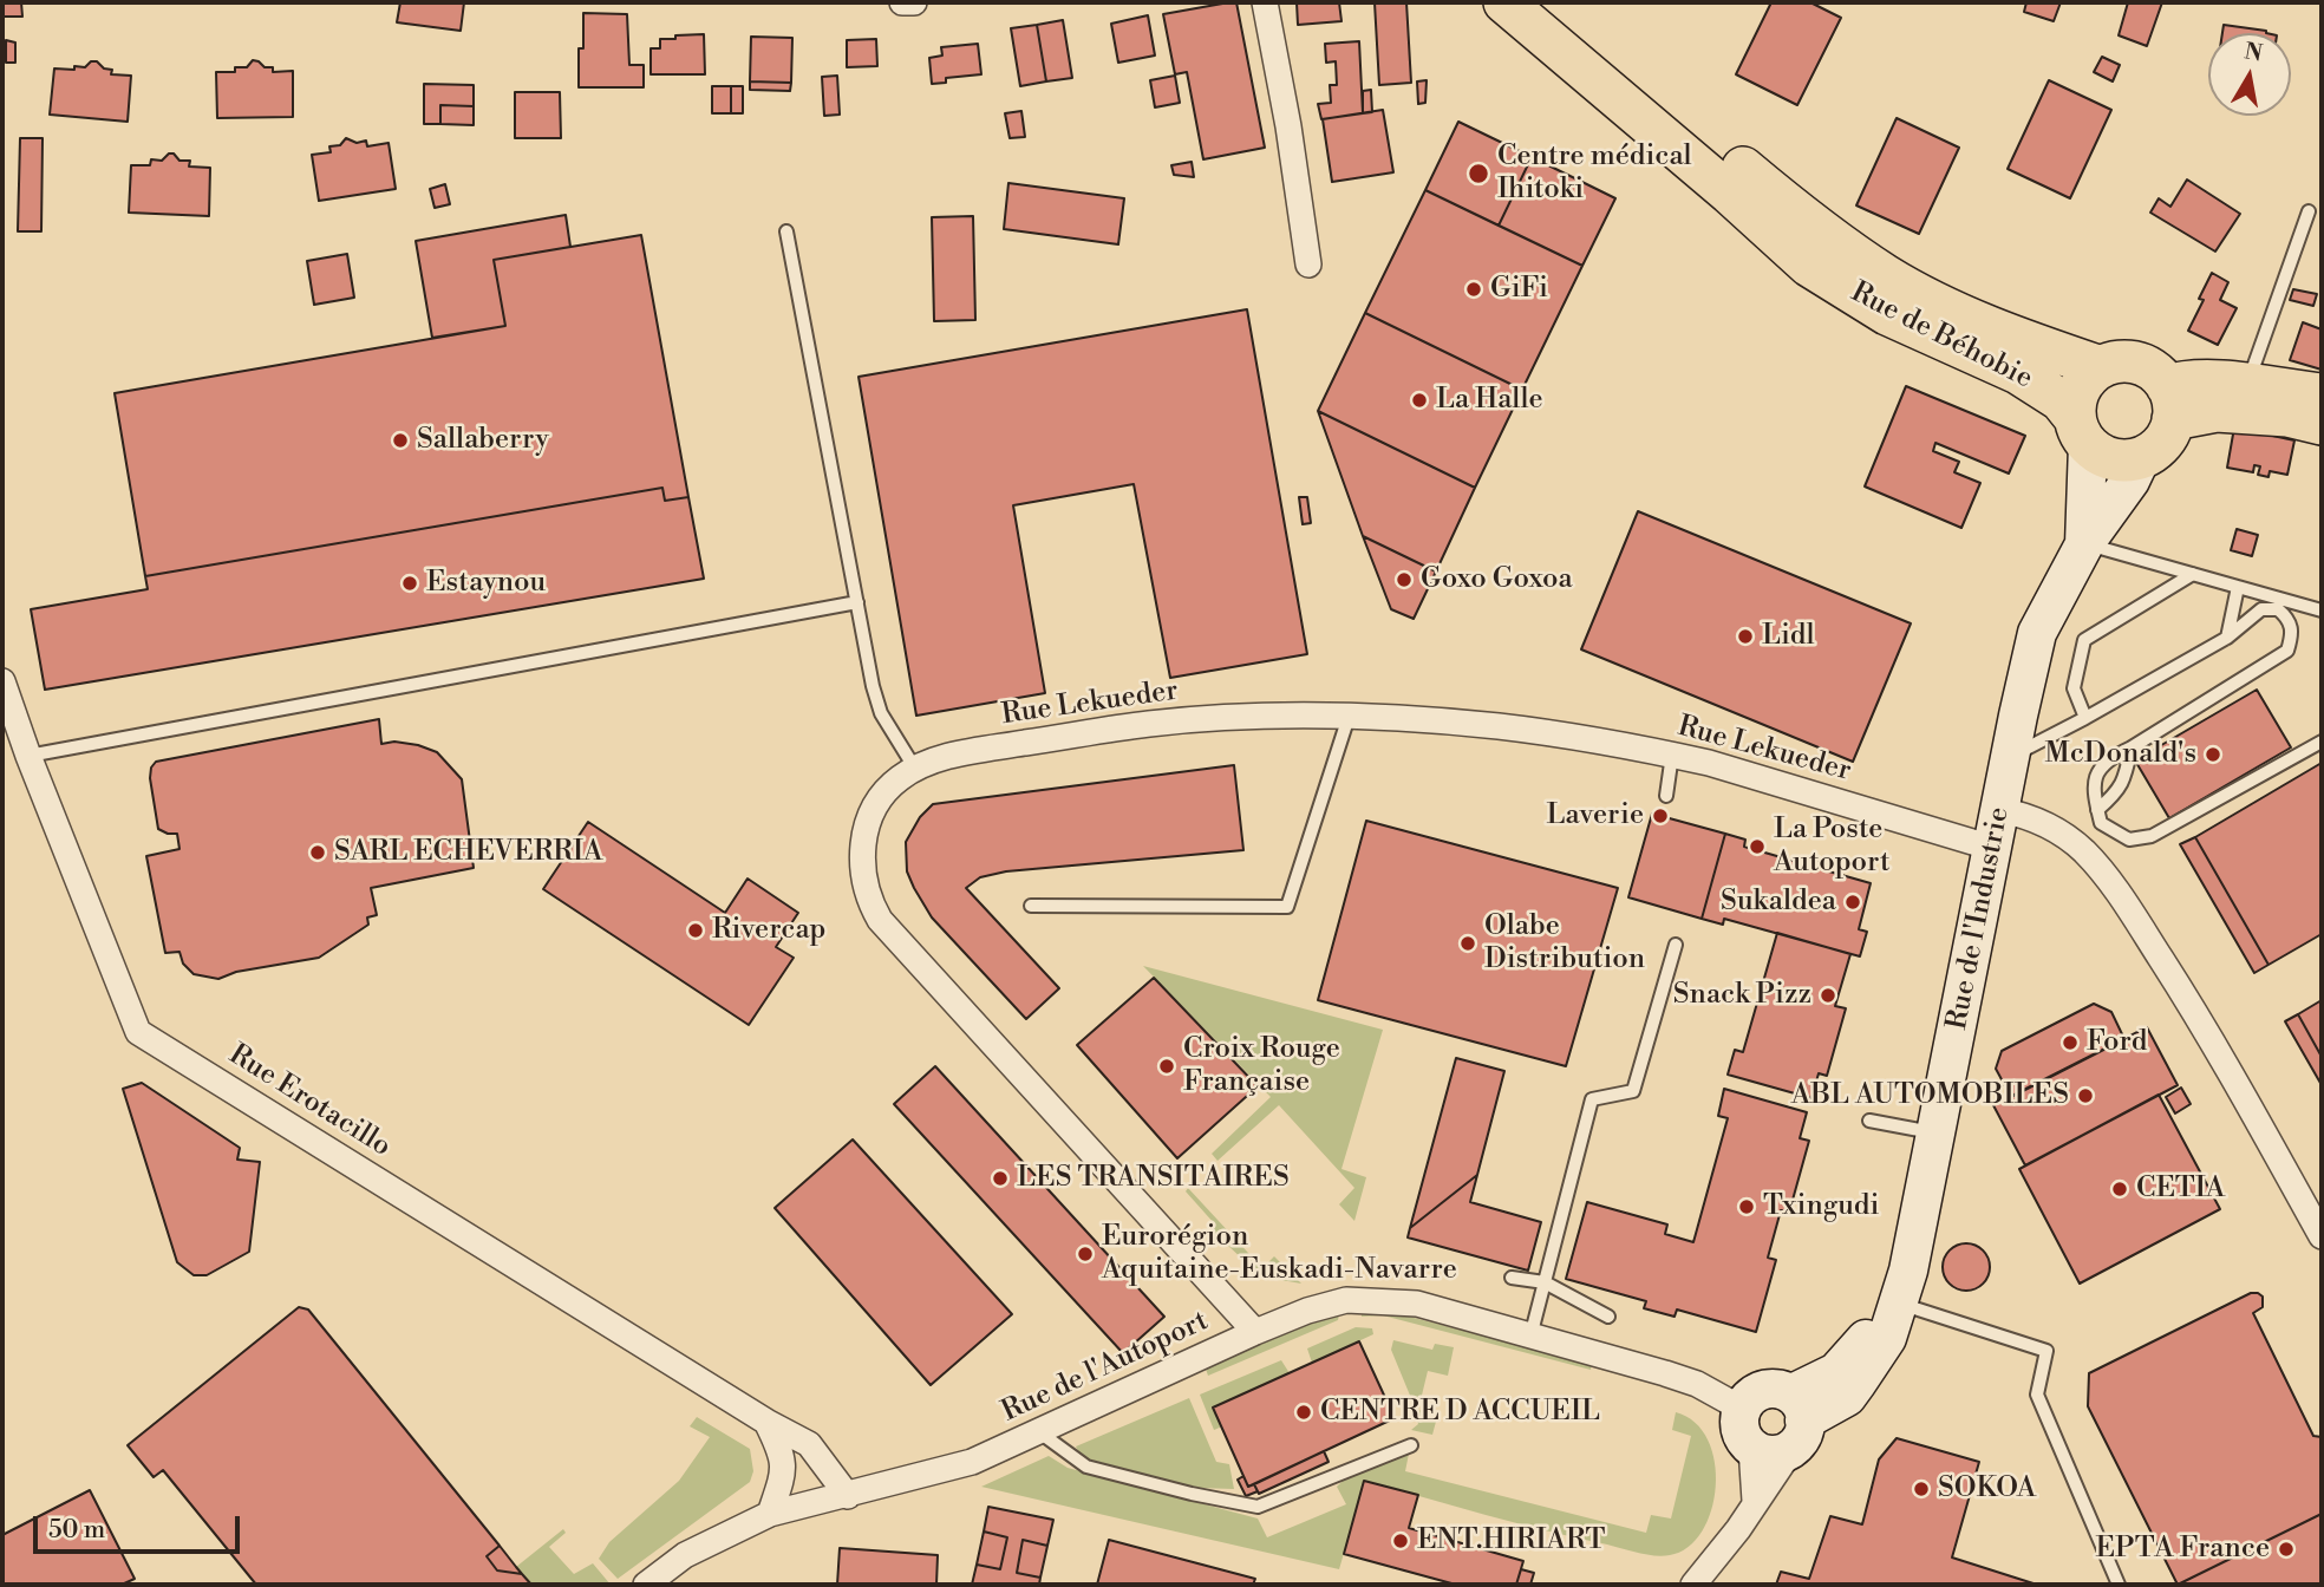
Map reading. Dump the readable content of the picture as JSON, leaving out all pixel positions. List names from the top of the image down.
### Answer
{
  "streets": {
    "main road": ["Rue de Béhobie"],
    "street": [
      "Rue Lekueder",
      "Rue de l'Industrie",
      "Rue Erotacillo",
      "Rue de l'Autoport"
    ]
  },
  "crossings": [
    ["Rue de Béhobie", "Rue de l'Industrie"],
    ["Rue Lekueder", "Rue de l'Industrie"],
    ["Rue Lekueder", "Rue de l'Autoport"],
    ["Rue de l'Industrie", "Rue de l'Autoport"],
    ["Rue Erotacillo", "Rue de l'Autoport"]
  ],
  "places": [
    "Centre médical Ihitoki",
    "GiFi",
    "La Halle",
    "Sallaberry",
    "Goxo Goxoa",
    "Estaynou",
    "Lidl",
    "McDonald's",
    "Laverie",
    "La Poste Autoport",
    "SARL ECHEVERRIA",
    "Sukaldea",
    "Rivercap",
    "Olabe Distribution",
    "Snack Pizz",
    "Ford",
    "Croix Rouge Française",
    "ABL AUTOMOBILES",
    "LES TRANSITAIRES",
    "CETIA",
    "Txingudi",
    "Eurorégion Aquitaine-Euskadi-Navarre",
    "CENTRE D ACCUEIL",
    "SOKOA",
    "ENT.HIRIART",
    "EPTA France"
  ],
  "scale_bar": "50 m",
  "north": "top"
}
